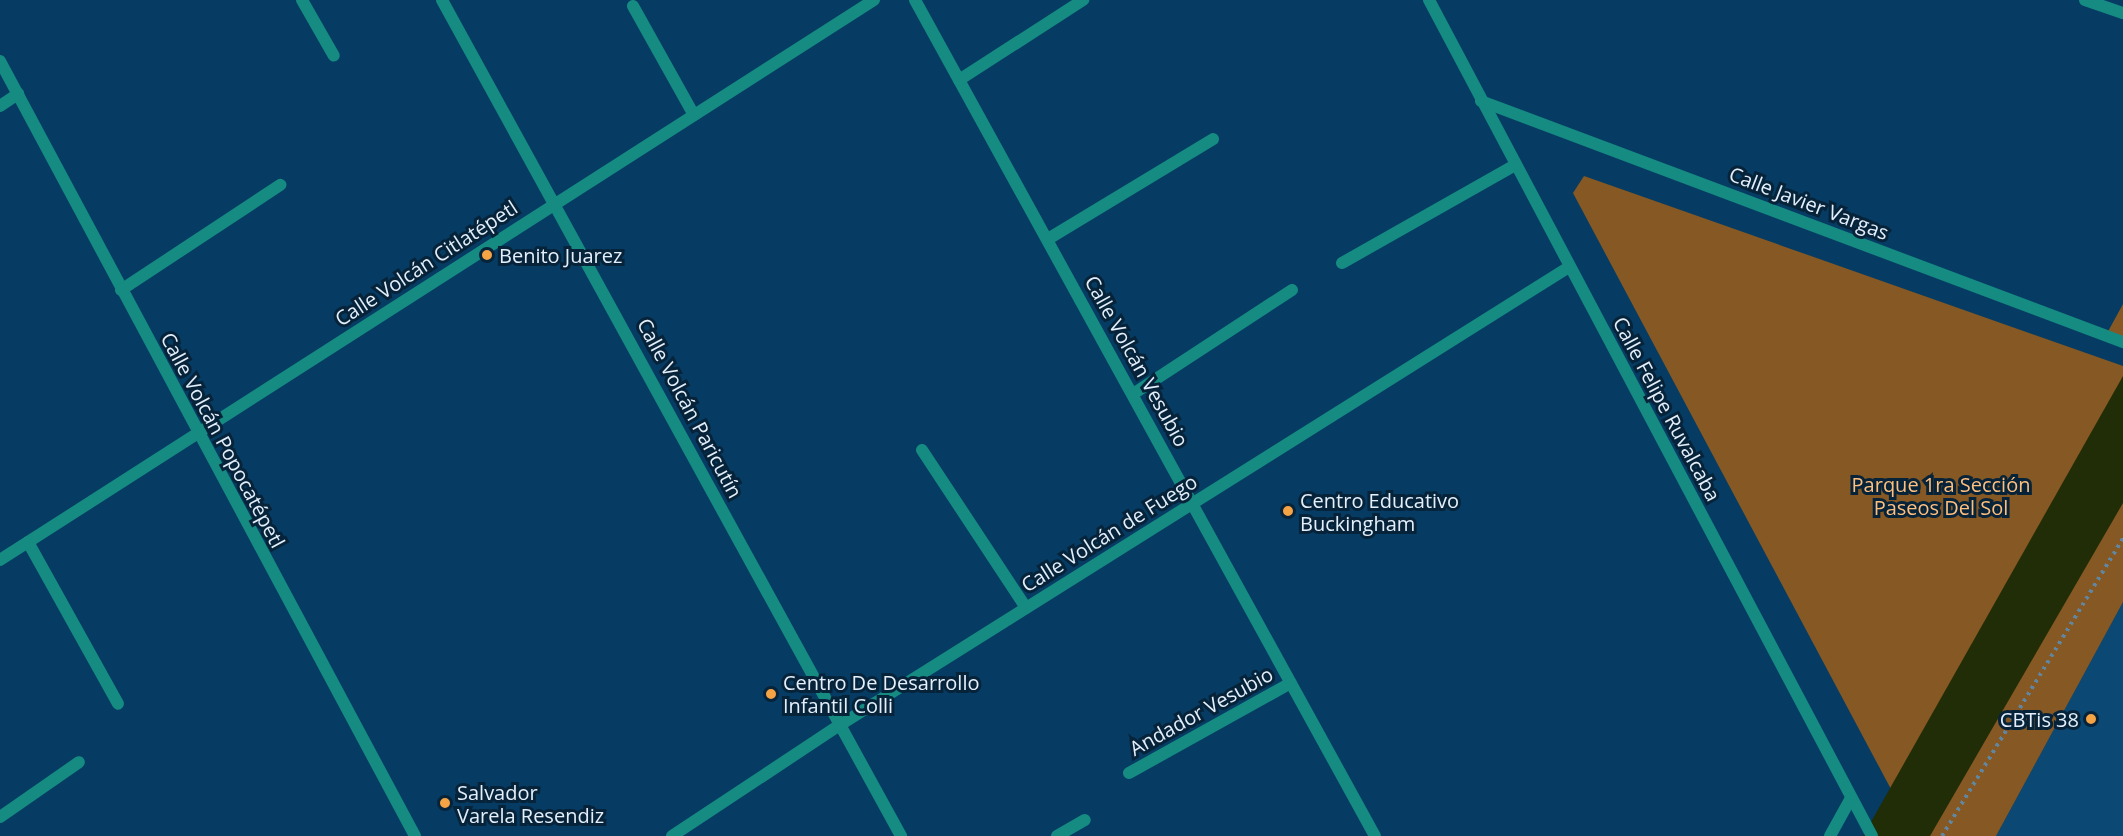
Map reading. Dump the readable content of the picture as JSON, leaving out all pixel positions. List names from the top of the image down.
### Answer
{
  "streets": {
    "street": [
      "Calle Javier Vargas",
      "Calle Volcán Citlatépetl",
      "Calle Volcán Vesubio",
      "Calle Volcán Paricutín",
      "Calle Felipe Ruvalcaba",
      "Calle Volcán Popocatépetl",
      "Calle Volcán de Fuego",
      "Andador Vesubio"
    ]
  },
  "crossings": [
    ["Calle Javier Vargas", "Calle Felipe Ruvalcaba"],
    ["Calle Volcán Citlatépetl", "Calle Volcán Paricutín"],
    ["Calle Volcán Citlatépetl", "Calle Volcán Popocatépetl"],
    ["Calle Volcán Vesubio", "Calle Volcán de Fuego"],
    ["Calle Volcán Vesubio", "Andador Vesubio"],
    ["Calle Volcán Paricutín", "Calle Volcán de Fuego"],
    ["Calle Felipe Ruvalcaba", "Calle Volcán de Fuego"]
  ],
  "parks": ["Parque 1ra Sección Paseos Del Sol"],
  "places": [
    "Benito Juarez",
    "Centro Educativo Buckingham",
    "Centro De Desarrollo Infantil Colli",
    "CBTis 38",
    "Salvador Varela Resendiz"
  ]
}
